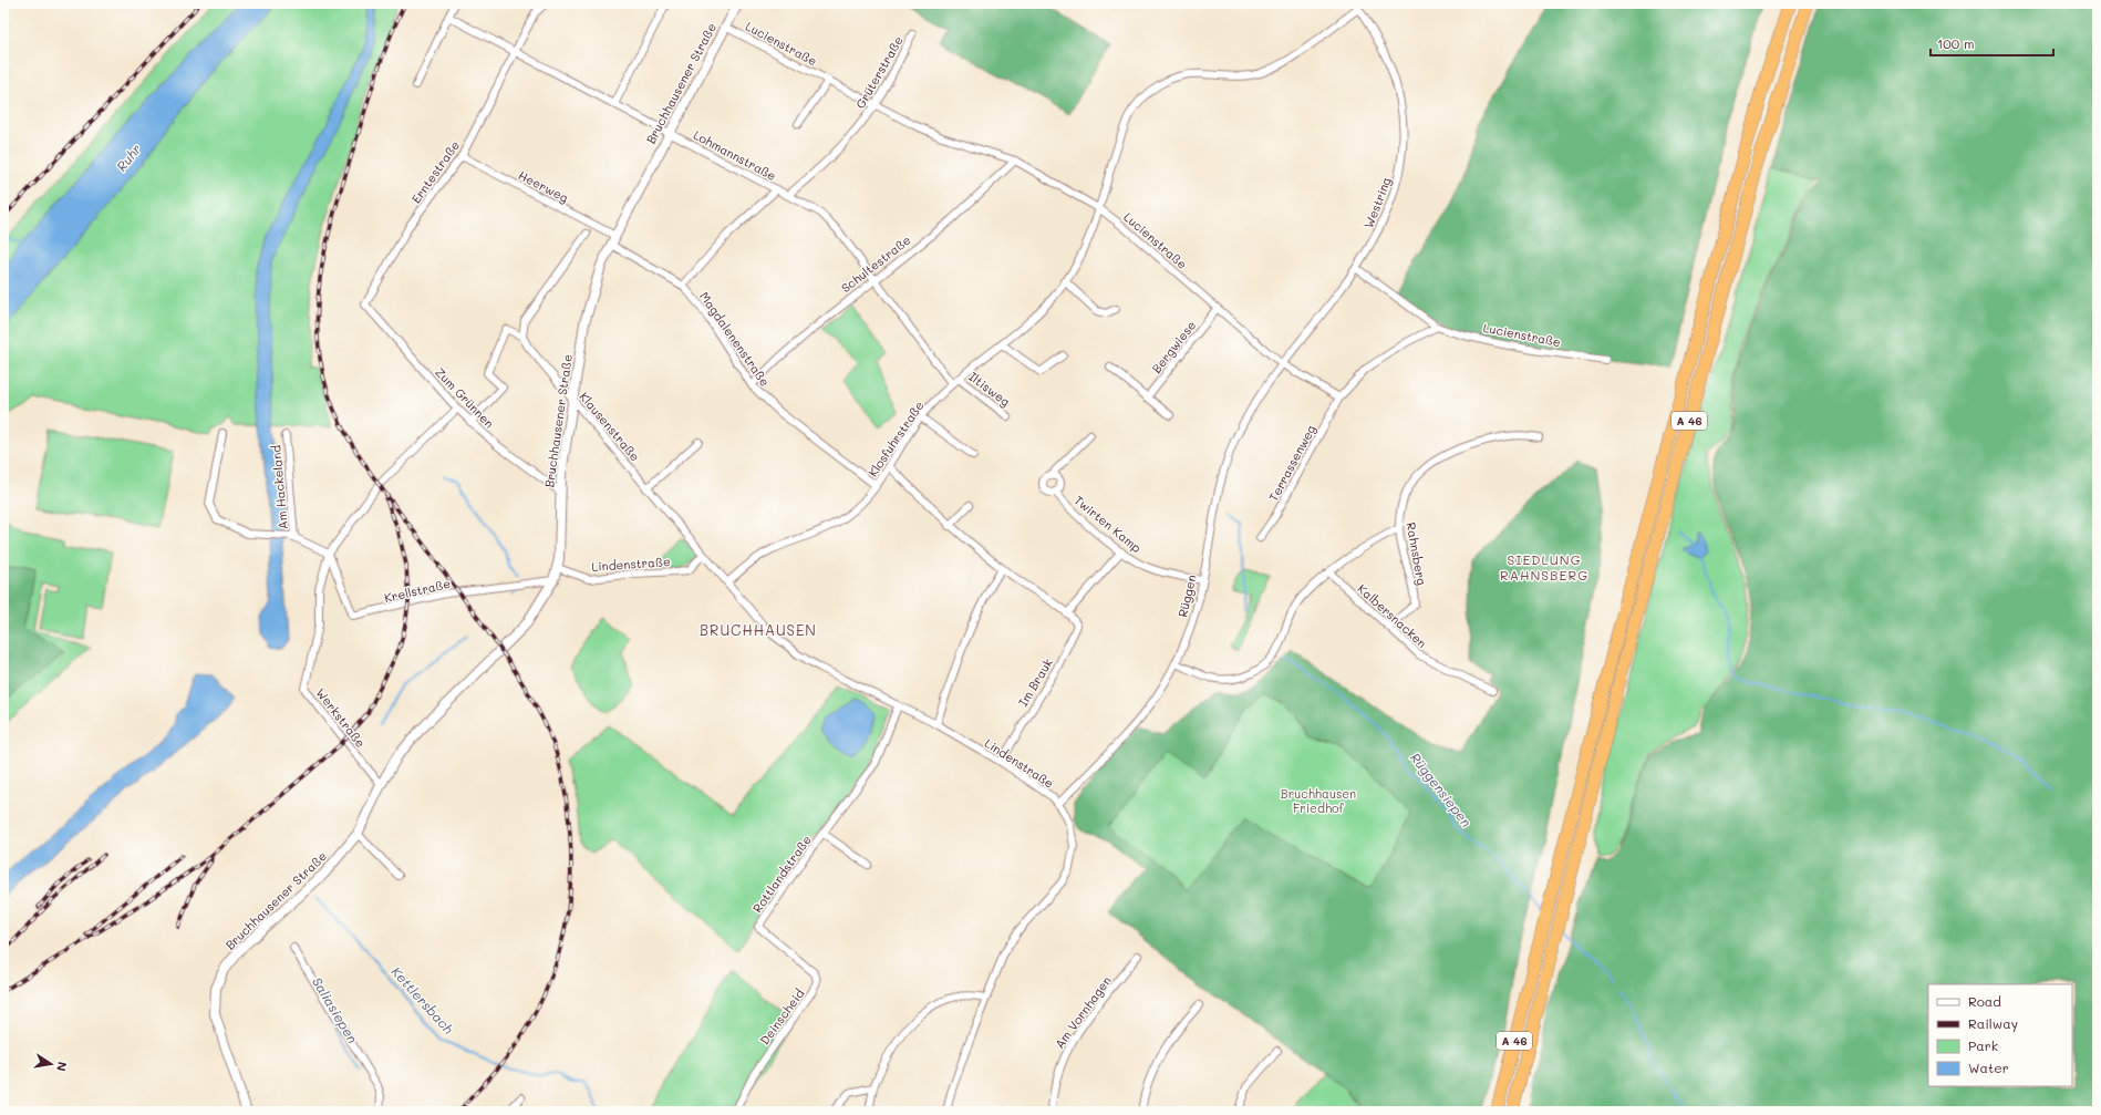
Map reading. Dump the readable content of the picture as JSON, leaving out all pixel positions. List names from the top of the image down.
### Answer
{
  "streets": {
    "highway": ["A 46"],
    "street": [
      "Lucienstraße",
      "Grüterstraße",
      "Bruchhausener Straße",
      "Lohmannstraße",
      "Erntestraße",
      "Heerweg",
      "Westring",
      "Schultestraße",
      "Magdalenenstraße",
      "Bergwiese",
      "Iltisweg",
      "Zum Grünnen",
      "Klausenstraße",
      "Klosfuhrstraße",
      "Terrassenweg",
      "Am Hackeland",
      "Twirten Kamp",
      "Rahnsberg",
      "Lindenstraße",
      "Krellstraße",
      "Rüggen",
      "Kalbersnacken",
      "Im Brauk",
      "Werkstraße",
      "Rottlandstraße",
      "Am Vornhagen",
      "Deinscheid"
    ]
  },
  "crossings": [
    ["Lucienstraße", "Grüterstraße"],
    ["Lucienstraße", "Bruchhausener Straße"],
    ["Lucienstraße", "Westring"],
    ["Lucienstraße", "Schultestraße"],
    ["Lucienstraße", "Bergwiese"],
    ["Lucienstraße", "Klosfuhrstraße"],
    ["Lucienstraße", "Terrassenweg"],
    ["Lucienstraße", "Rüggen"],
    ["Grüterstraße", "Lohmannstraße"],
    ["Bruchhausener Straße", "Lohmannstraße"],
    ["Bruchhausener Straße", "Heerweg"],
    ["Bruchhausener Straße", "Magdalenenstraße"],
    ["Bruchhausener Straße", "Zum Grünnen"],
    ["Bruchhausener Straße", "Klausenstraße"],
    ["Bruchhausener Straße", "Lindenstraße"],
    ["Bruchhausener Straße", "Krellstraße"],
    ["Bruchhausener Straße", "Werkstraße"],
    ["Lohmannstraße", "Erntestraße"],
    ["Lohmannstraße", "Schultestraße"],
    ["Lohmannstraße", "Klosfuhrstraße"],
    ["Erntestraße", "Heerweg"],
    ["Erntestraße", "Zum Grünnen"],
    ["Westring", "Klosfuhrstraße"],
    ["Westring", "Rüggen"],
    ["Schultestraße", "Magdalenenstraße"],
    ["Magdalenenstraße", "Klosfuhrstraße"],
    ["Iltisweg", "Klosfuhrstraße"],
    ["Klausenstraße", "Klosfuhrstraße"],
    ["Klausenstraße", "Lindenstraße"],
    ["Klosfuhrstraße", "Lindenstraße"],
    ["Am Hackeland", "Krellstraße"],
    ["Am Hackeland", "Werkstraße"],
    ["Twirten Kamp", "Rüggen"],
    ["Rahnsberg", "Kalbersnacken"],
    ["Lindenstraße", "Rüggen"],
    ["Lindenstraße", "Im Brauk"],
    ["Lindenstraße", "Rottlandstraße"],
    ["Krellstraße", "Werkstraße"],
    ["Rottlandstraße", "Deinscheid"]
  ],
  "districts": ["SIEDLUNG RAHNSBERG", "BRUCHHAUSEN"],
  "water": [
    "Ruhr",
    "Rüggensiepen",
    "Kettlersbach",
    "Saliasiepen"
  ],
  "parks": ["Bruchhausen Friedhof"],
  "legend": [
    "Road",
    "Railway",
    "Park",
    "Water"
  ],
  "scale_bar": "100 m",
  "north": "right"
}
